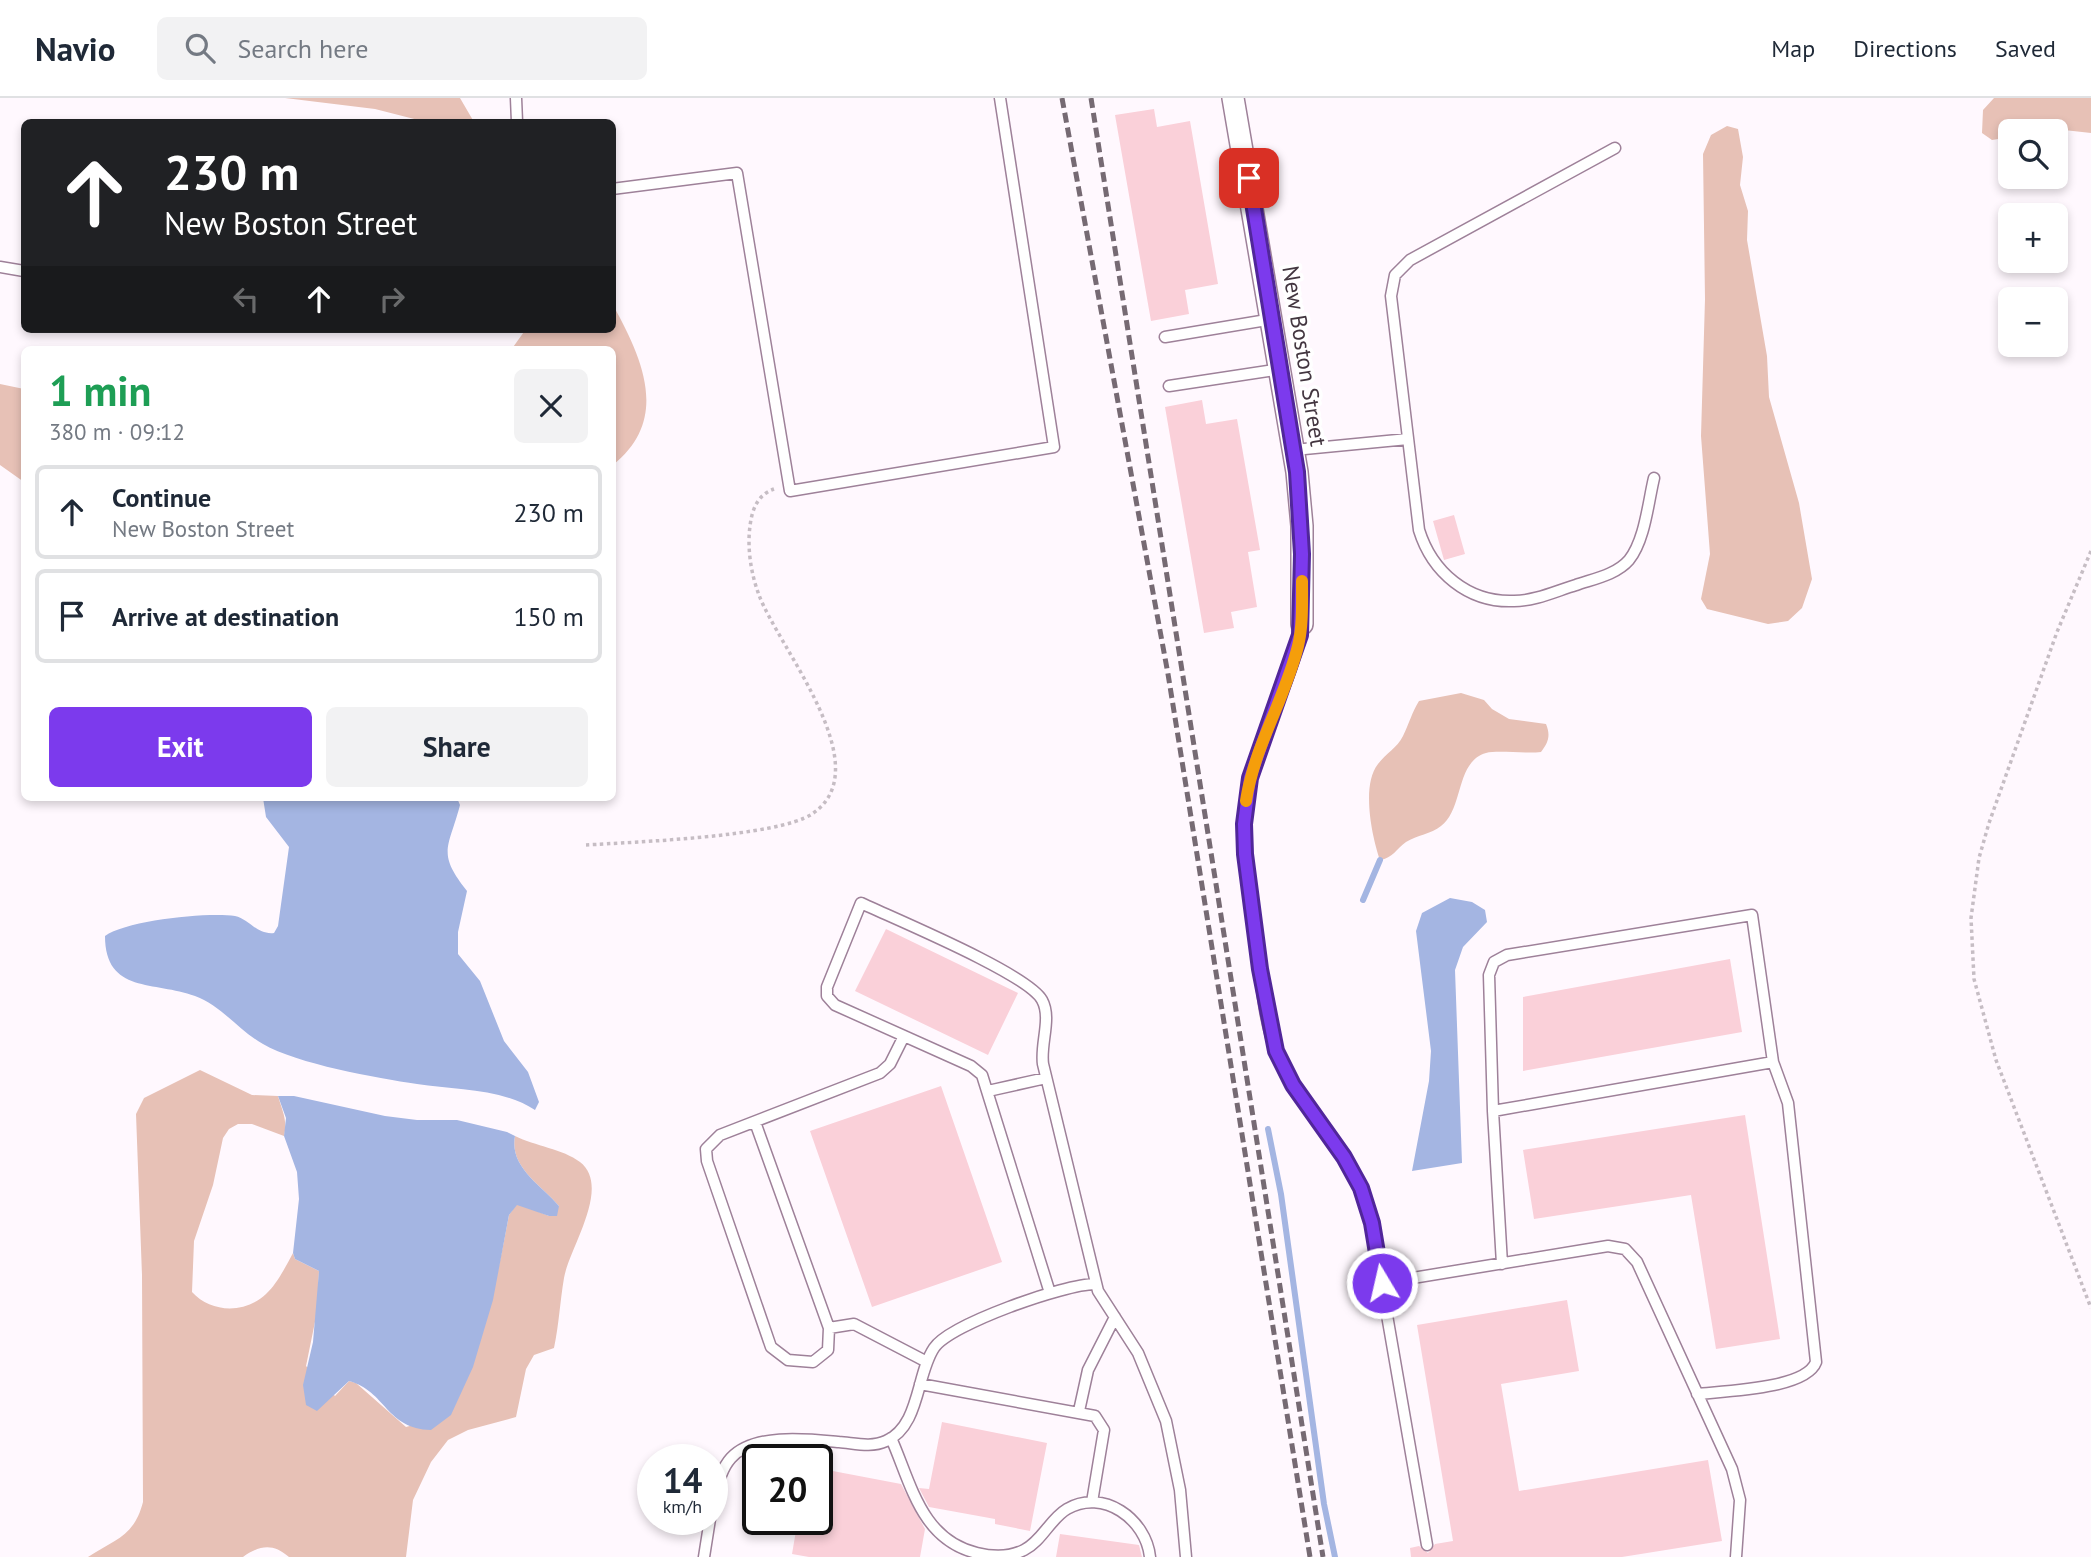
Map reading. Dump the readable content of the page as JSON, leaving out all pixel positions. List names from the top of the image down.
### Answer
{
  "streets": {
    "street": ["New Boston Street"]
  },
  "page": {
    "header": "Navio",
    "search": "Search here",
    "nav": ["Map", "Directions", "Saved"],
    "map_buttons": ["+", "−"],
    "turn": ["230 m", "New Boston Street"],
    "heading": ["1 min", "380 m · 09:12"],
    "list": [
      {
        "name": "Continue",
        "note": "New Boston Street",
        "value": "230 m"
      },
      {
        "name": "Arrive at destination",
        "value": "150 m"
      }
    ],
    "buttons": ["Exit", "Share"],
    "speed": "14 km/h",
    "limit": "20"
  }
}
